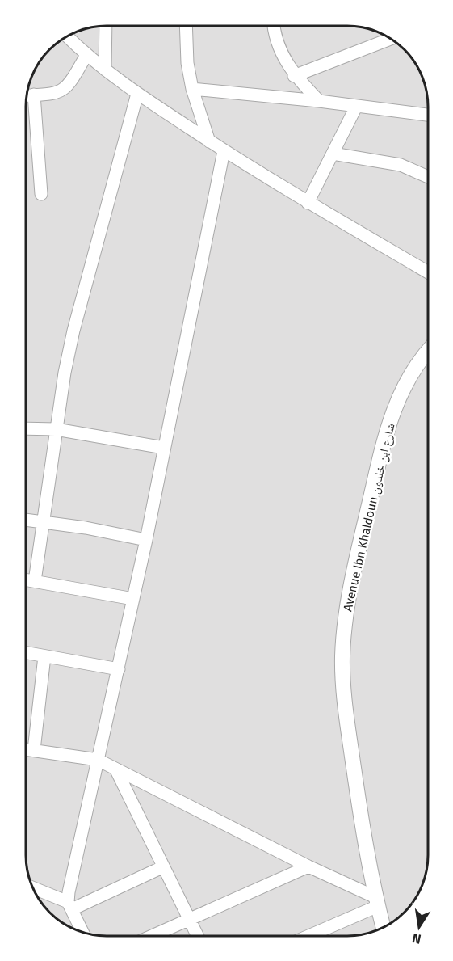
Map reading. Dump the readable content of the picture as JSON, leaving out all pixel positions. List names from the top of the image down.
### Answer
{
  "streets": {
    "street": ["Avenue Ibn Khaldoun شارع ابن خلدون"]
  },
  "north": "bottom"
}
